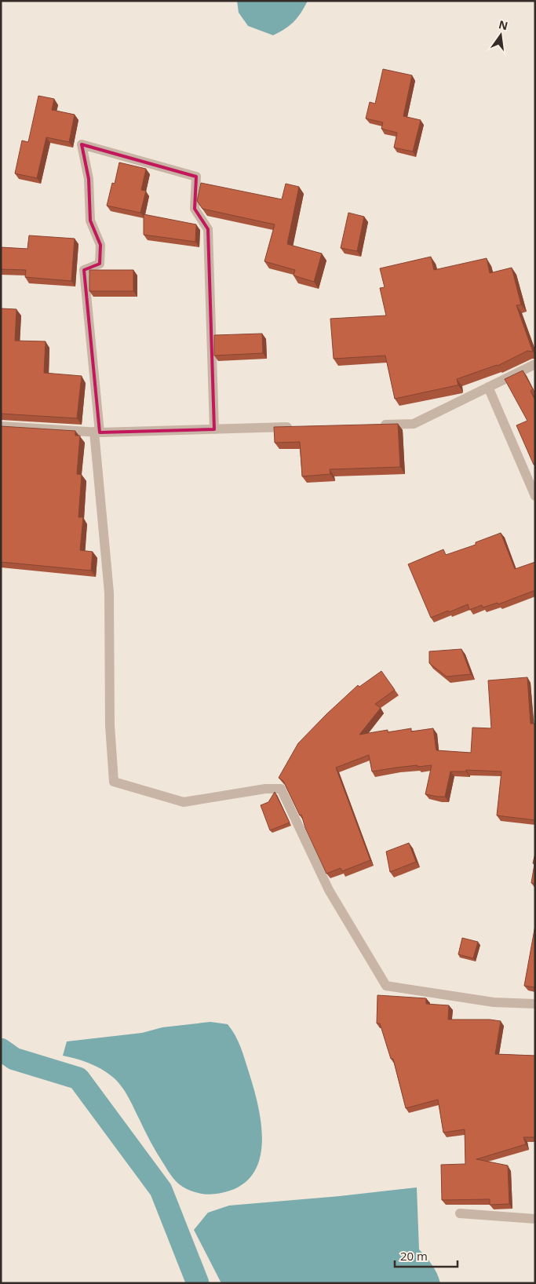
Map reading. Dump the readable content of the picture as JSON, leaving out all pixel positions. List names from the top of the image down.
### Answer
{
  "scale_bar": "20 m",
  "north": "top"
}
